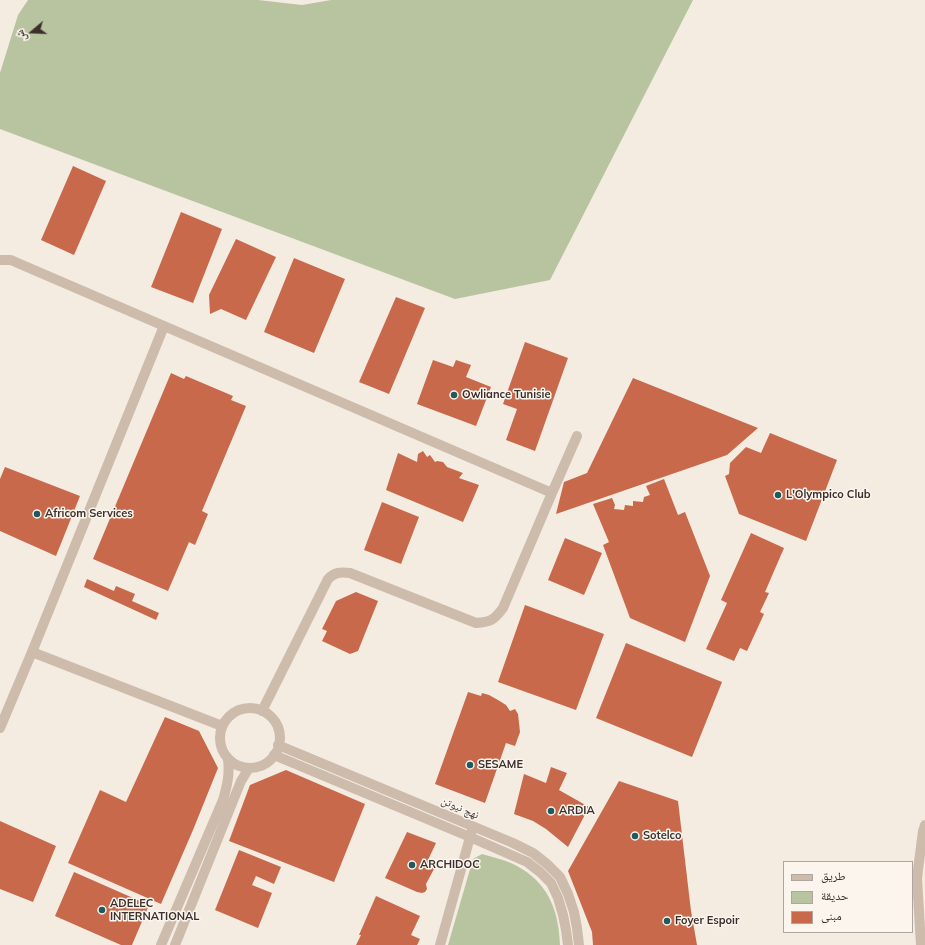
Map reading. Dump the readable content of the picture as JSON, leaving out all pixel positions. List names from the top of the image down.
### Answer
{
  "streets": {
    "street": ["نهج نيوتن"]
  },
  "places": [
    "Owliance Tunisie",
    "L'Olympico Club",
    "Africom Services",
    "SESAME",
    "ARDIA",
    "Sotelco",
    "ARCHIDOC",
    "ADELEC INTERNATIONAL",
    "Foyer Espoir"
  ],
  "legend": ["طريق", "حديقة", "مبنى"],
  "north": "left"
}
